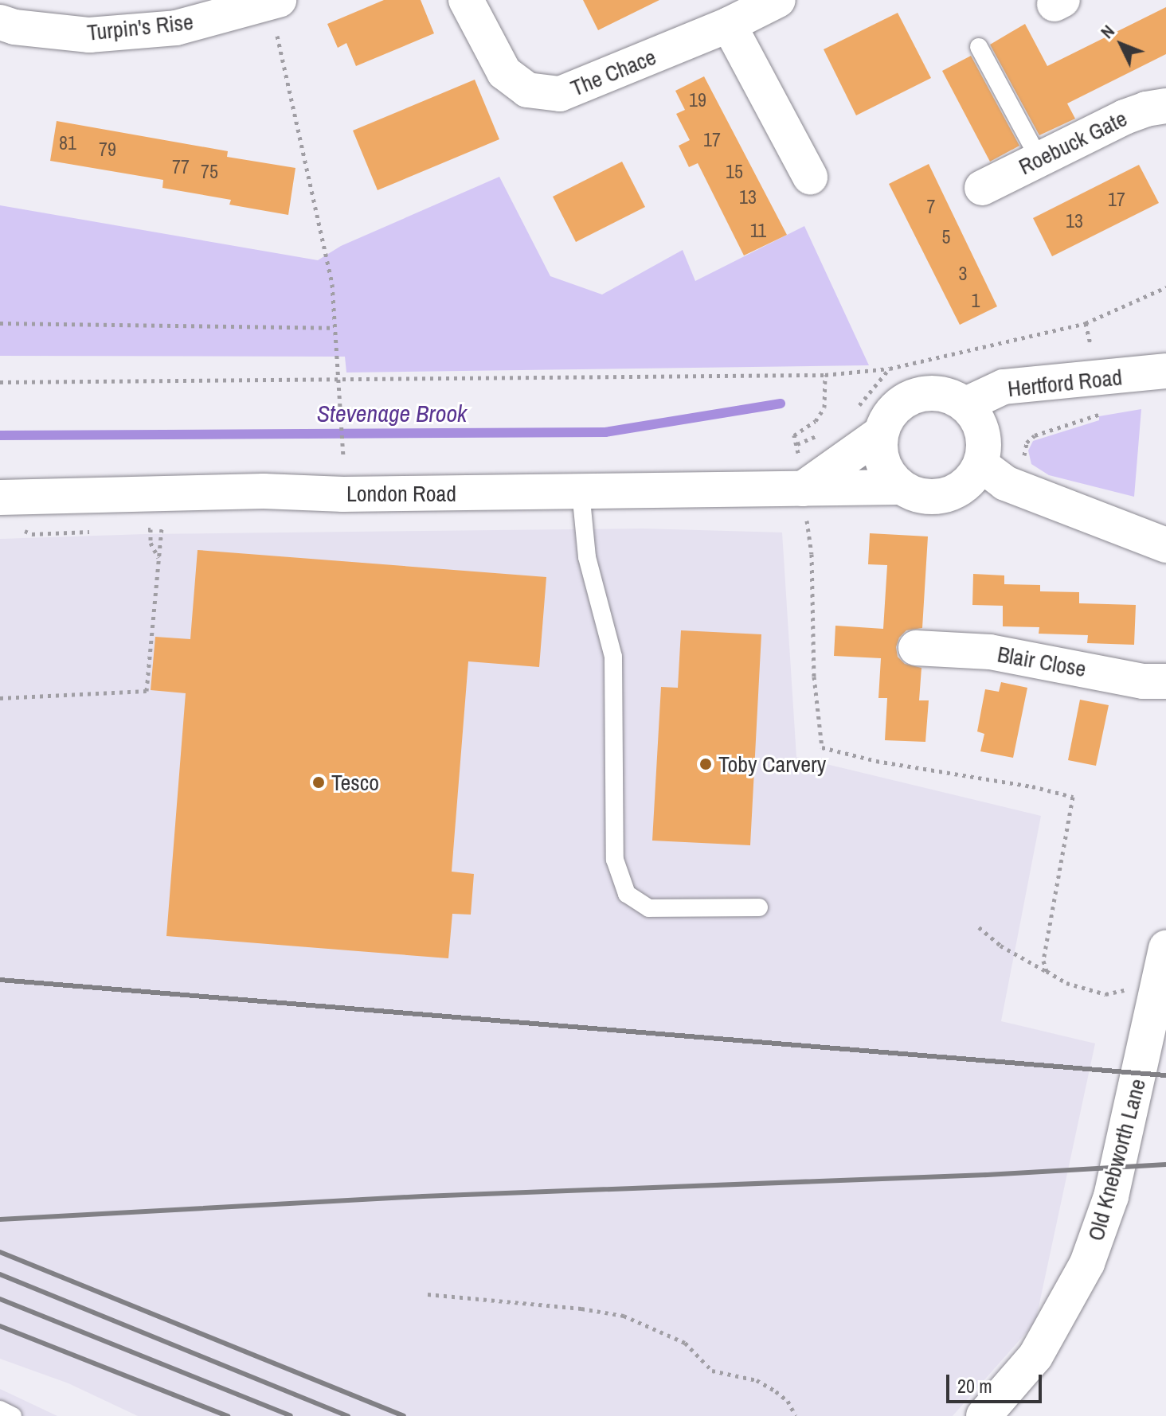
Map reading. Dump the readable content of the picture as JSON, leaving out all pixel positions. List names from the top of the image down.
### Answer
{
  "streets": {
    "street": [
      "Turpin's Rise",
      "The Chace",
      "Roebuck Gate",
      "Hertford Road",
      "London Road",
      "Blair Close",
      "Old Knebworth Lane"
    ]
  },
  "crossings": [
    ["Hertford Road", "London Road"]
  ],
  "water": ["Stevenage Brook"],
  "places": ["Toby Carvery", "Tesco"],
  "house_numbers": [
    "19",
    "17",
    "81",
    "79",
    "77",
    "75",
    "15",
    "13",
    "17",
    "7",
    "13",
    "11",
    "5",
    "3",
    "1"
  ],
  "scale_bar": "20 m",
  "north": "top left"
}
